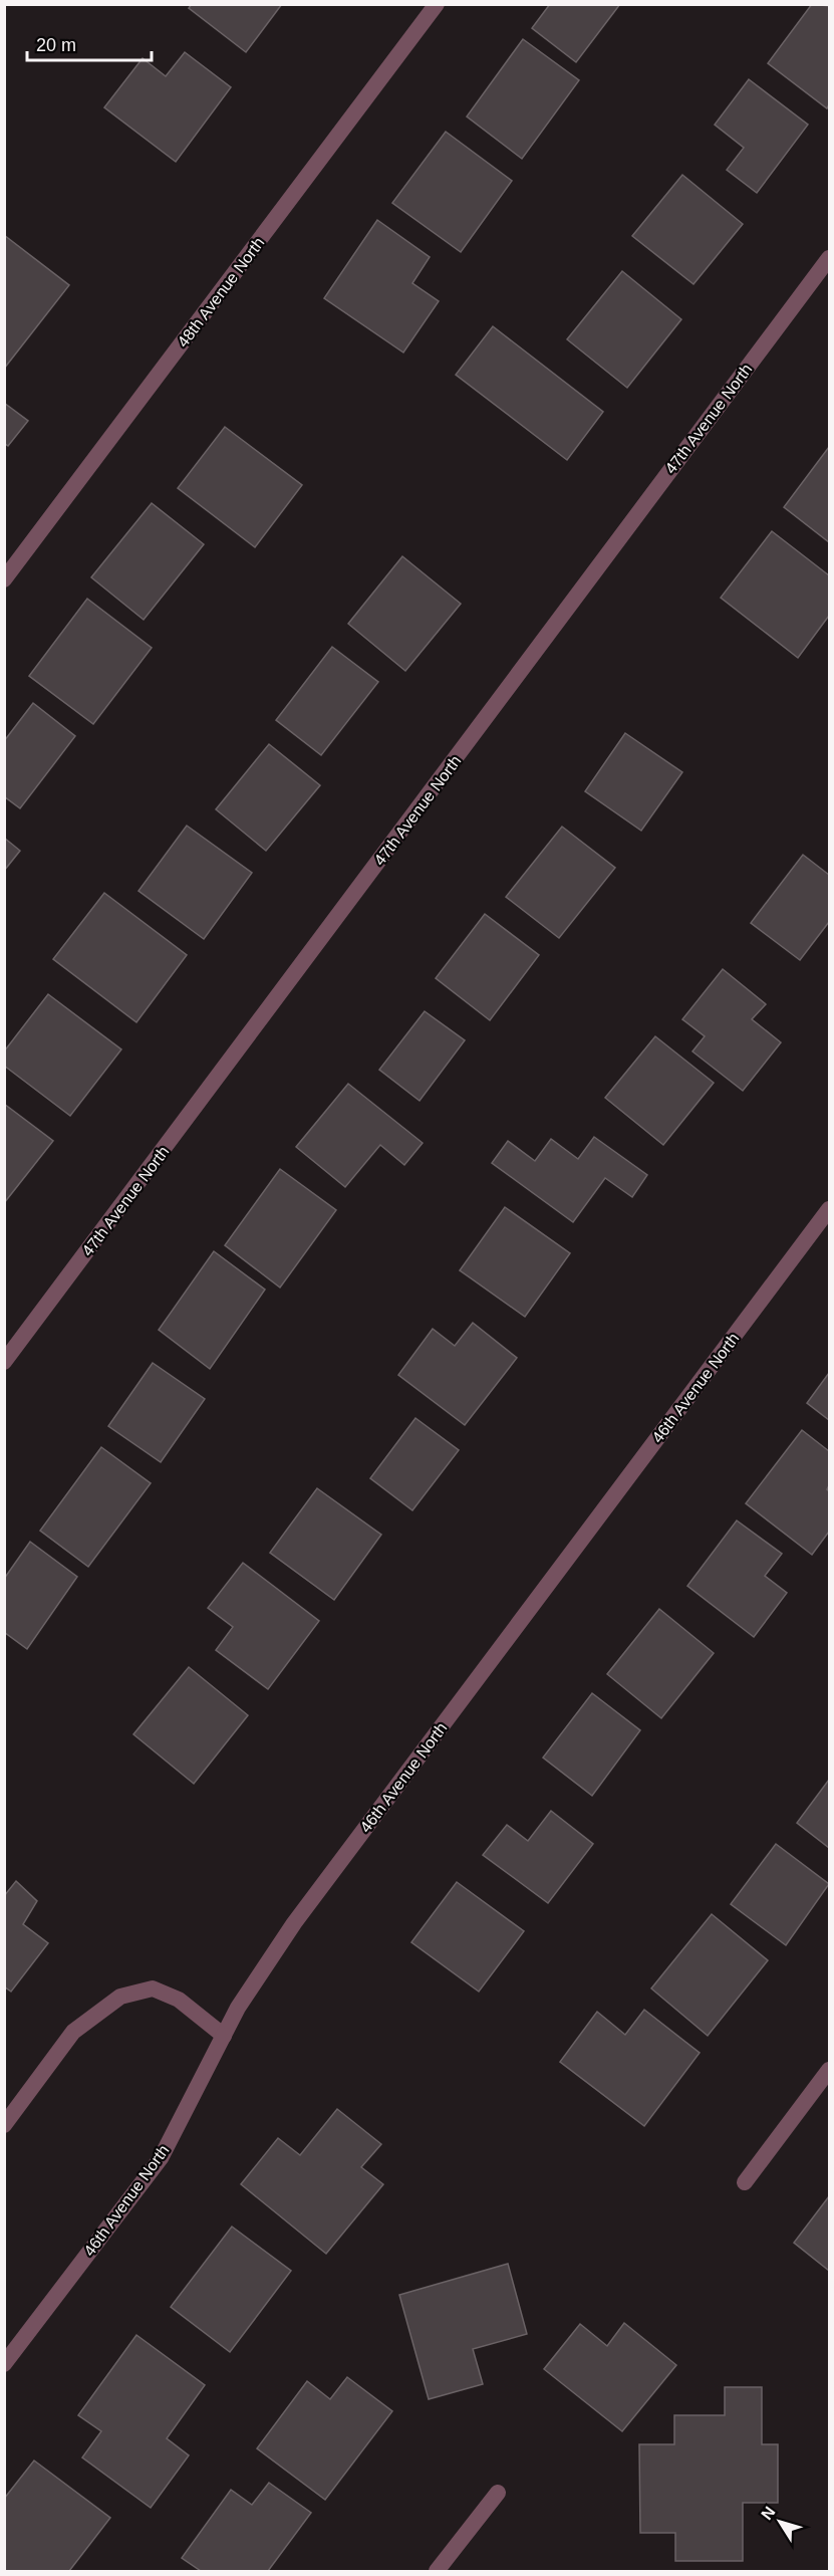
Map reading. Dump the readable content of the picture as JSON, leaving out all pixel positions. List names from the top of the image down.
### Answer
{
  "streets": {
    "street": ["48th Avenue North", "47th Avenue North", "46th Avenue North"]
  },
  "scale_bar": "20 m",
  "north": "top left"
}
